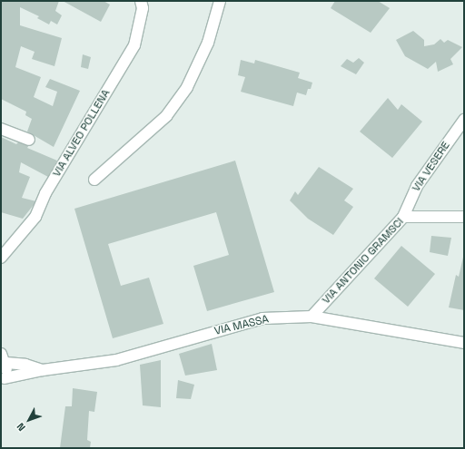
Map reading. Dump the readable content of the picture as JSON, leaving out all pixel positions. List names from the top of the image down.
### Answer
{
  "streets": {
    "street": [
      "VIA ALVEO POLLENA",
      "VIA VESERE",
      "VIA ANTONIO GRAMSCI",
      "VIA MASSA"
    ]
  },
  "crossings": [
    ["VIA VESERE", "VIA ANTONIO GRAMSCI"],
    ["VIA ANTONIO GRAMSCI", "VIA MASSA"]
  ],
  "north": "bottom left"
}
